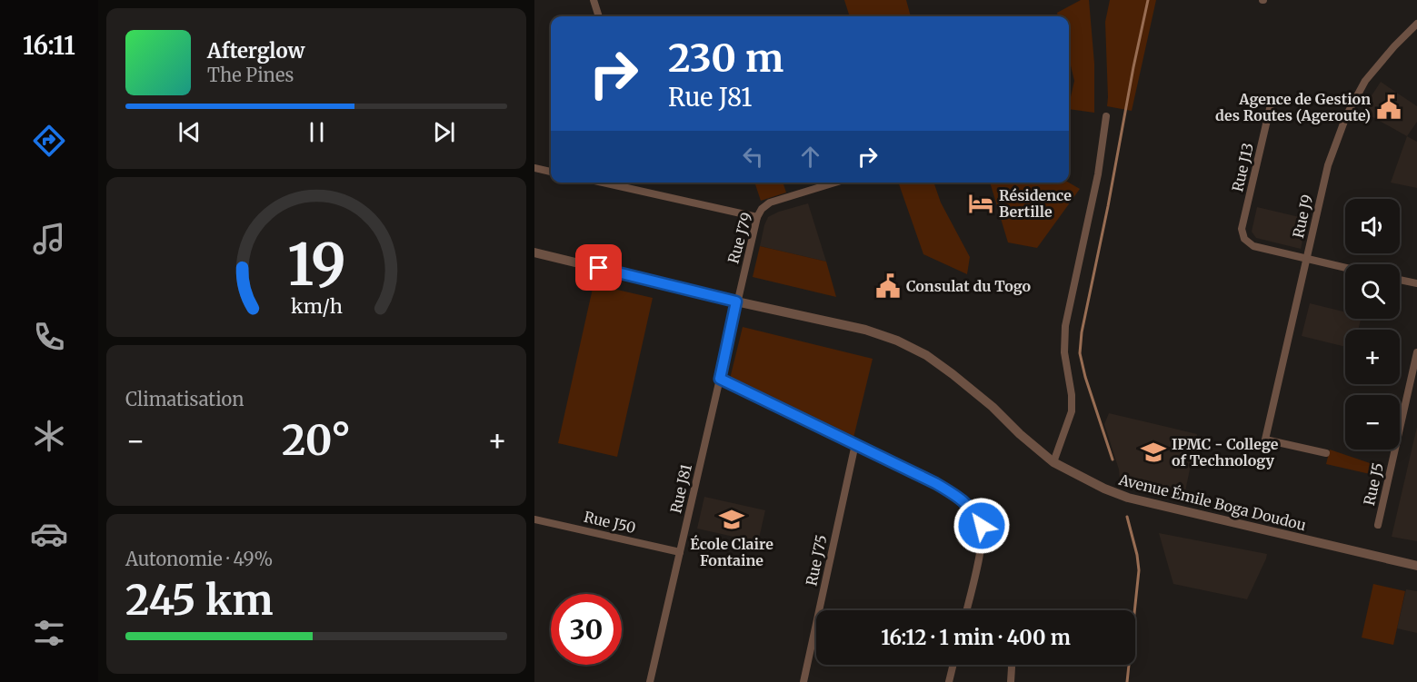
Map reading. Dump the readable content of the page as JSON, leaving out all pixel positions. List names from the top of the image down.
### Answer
{
  "streets": {
    "street": [
      "Rue J13",
      "Rue J9",
      "Rue J79",
      "Rue J5",
      "Rue J81",
      "Avenue Émile Boga Doudou",
      "Rue J50",
      "Rue J75"
    ]
  },
  "crossings": [
    ["Rue J13", "Rue J9"],
    ["Rue J79", "Rue J81"],
    ["Rue J79", "Avenue Émile Boga Doudou"],
    ["Rue J81", "Avenue Émile Boga Doudou"],
    ["Rue J81", "Rue J50"]
  ],
  "places": {
    "public building": ["Agence de Gestion des Routes (Ageroute)", "Consulat du Togo"],
    "hotel": ["Résidence Bertille"],
    "school or university": ["IPMC - College of Technology", "École Claire Fontaine"]
  },
  "page": {
    "tabs": "16:11",
    "turn": ["230 m", "Rue J81"],
    "song": ["Afterglow", "The Pines"],
    "map_buttons": ["+", "−"],
    "tile": [
      "Climatisation",
      ["Autonomie · 49%", "245 km"]
    ],
    "heat": ["−", "20°", "+"],
    "limit": "30",
    "trip": "16:12 · 1 min · 400 m",
    "gauge": ["19", "km/h"]
  }
}
